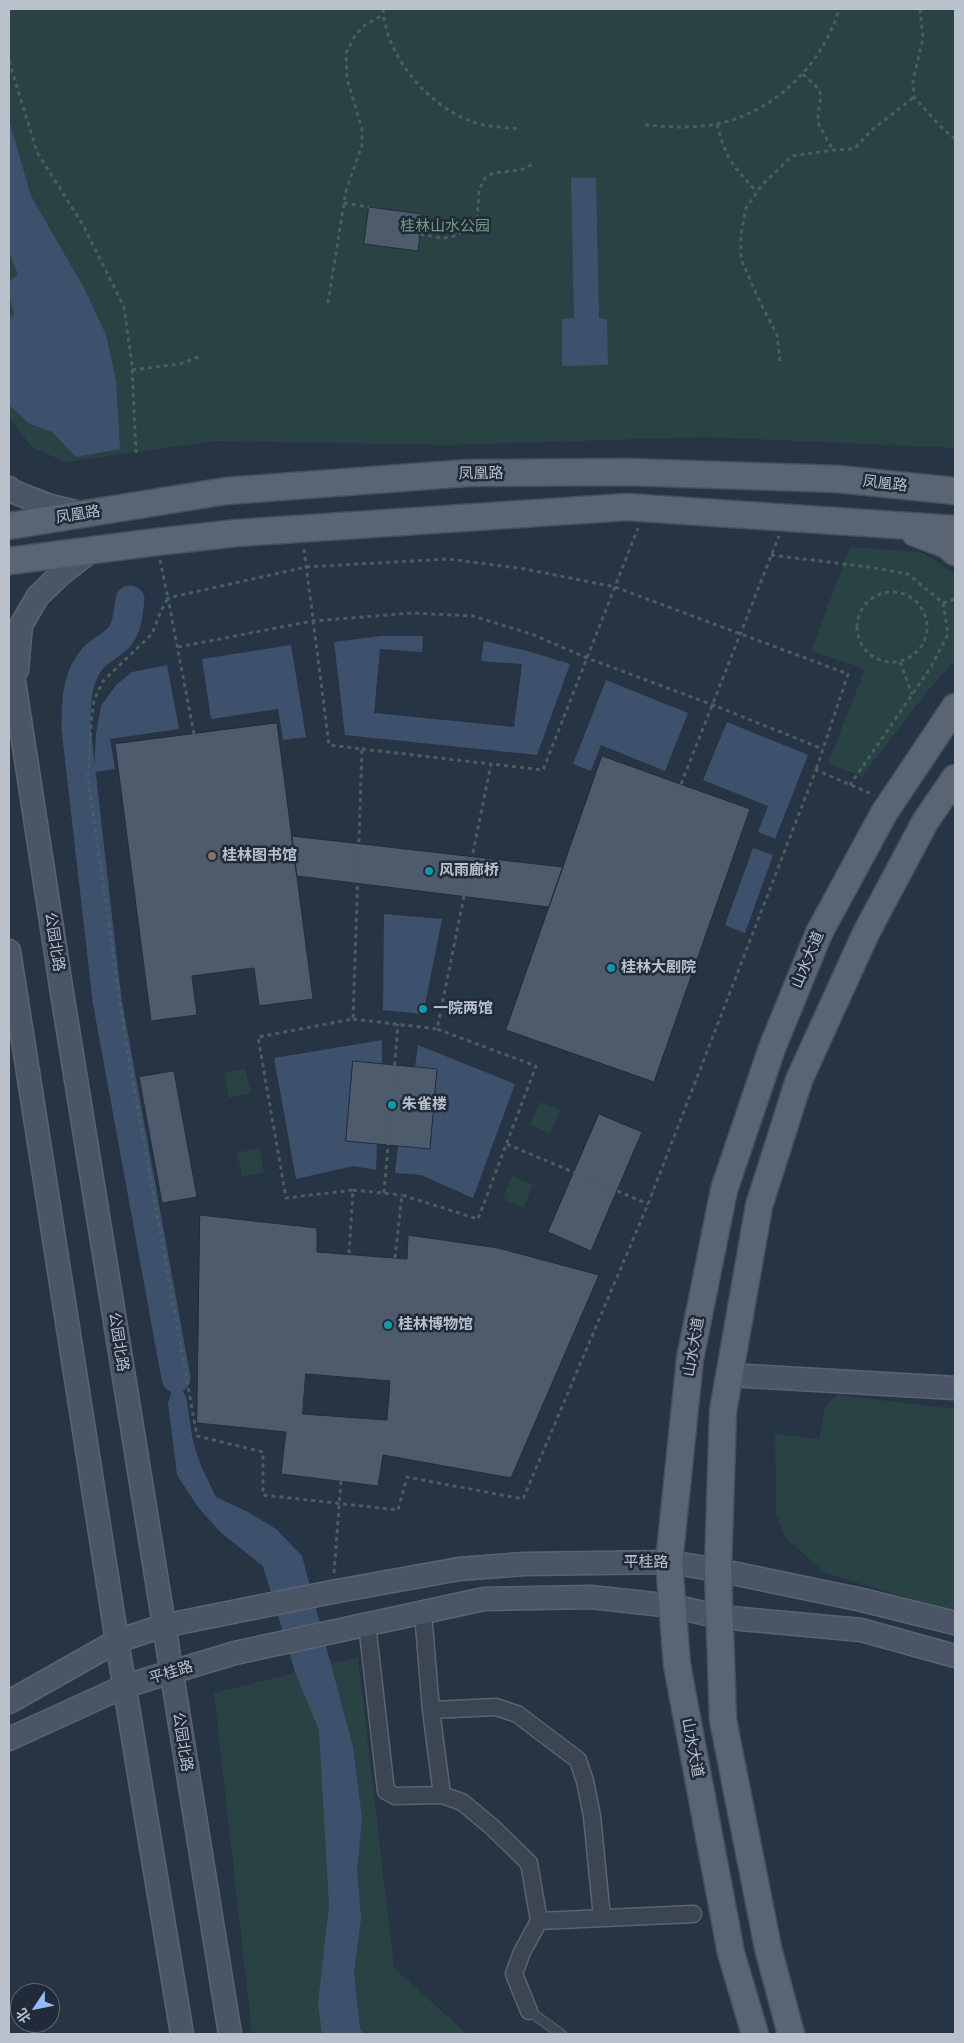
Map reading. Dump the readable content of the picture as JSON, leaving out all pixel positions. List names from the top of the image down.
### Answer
{
  "streets": {
    "main road": [
      "凤凰路",
      "公园北路",
      "山水大道",
      "平桂路"
    ]
  },
  "crossings": [
    ["公园北路", "平桂路"],
    ["山水大道", "平桂路"]
  ],
  "parks": ["桂林山水公园"],
  "places": [
    "桂林图书馆",
    "风雨廊桥",
    "桂林大剧院",
    "一院两馆",
    "朱雀楼",
    "桂林博物馆"
  ],
  "north": "bottom left"
}
